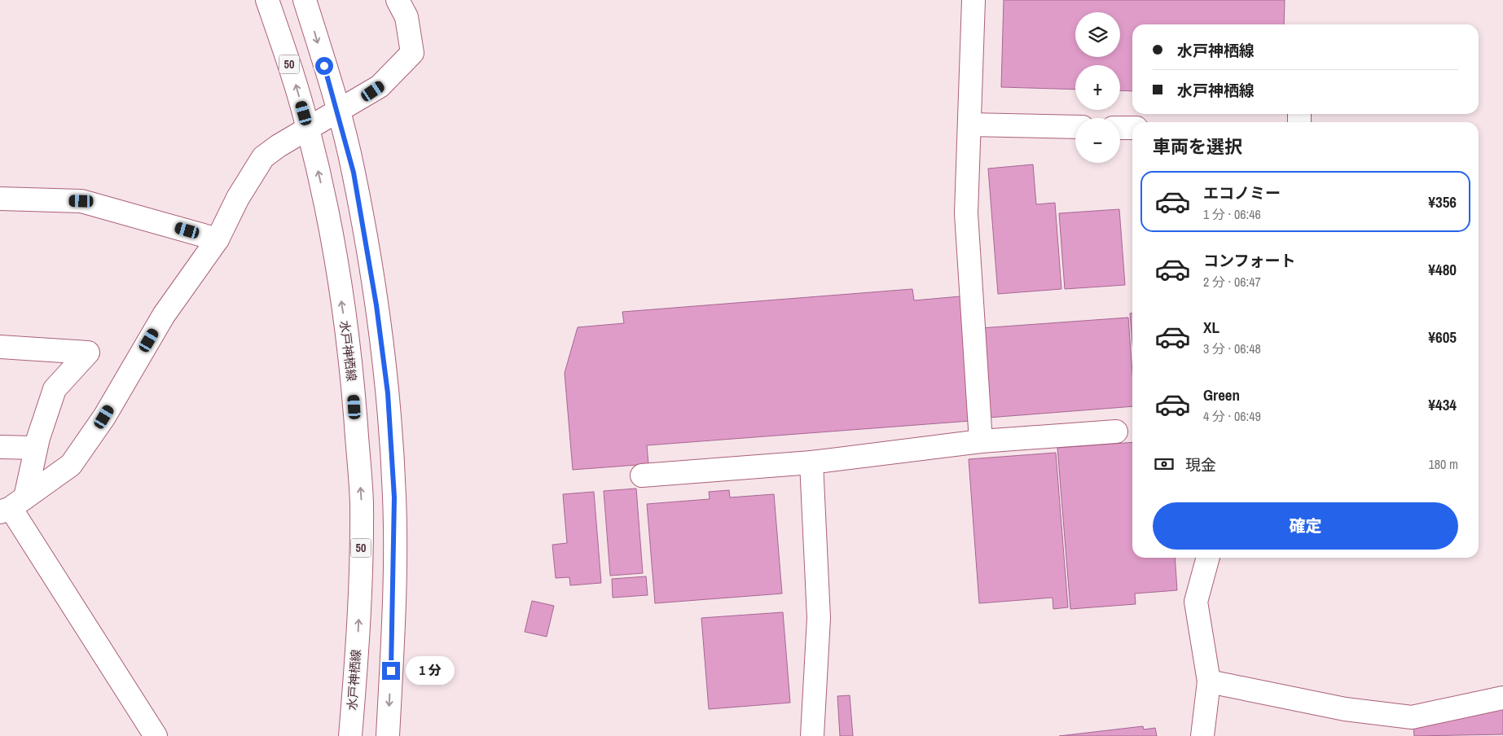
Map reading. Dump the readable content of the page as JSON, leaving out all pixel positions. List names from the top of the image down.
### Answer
{
  "streets": {
    "street": ["50", "水戸神栖線"]
  },
  "page": {
    "map_buttons": ["+", "−"],
    "banner": ["水戸神栖線", "水戸神栖線"],
    "heading": "車両を選択",
    "list": [
      {
        "name": "エコノミー",
        "note": "1 分 · 06:46",
        "value": "¥356"
      },
      {
        "name": "コンフォート",
        "note": "2 分 · 06:47",
        "value": "¥480"
      },
      {
        "name": "XL",
        "note": "3 分 · 06:48",
        "value": "¥605"
      },
      {
        "name": "Green",
        "note": "4 分 · 06:49",
        "value": "¥434"
      }
    ],
    "pay": ["現金", "180 m"],
    "buttons": "確定",
    "bubble": "1 分"
  }
}
